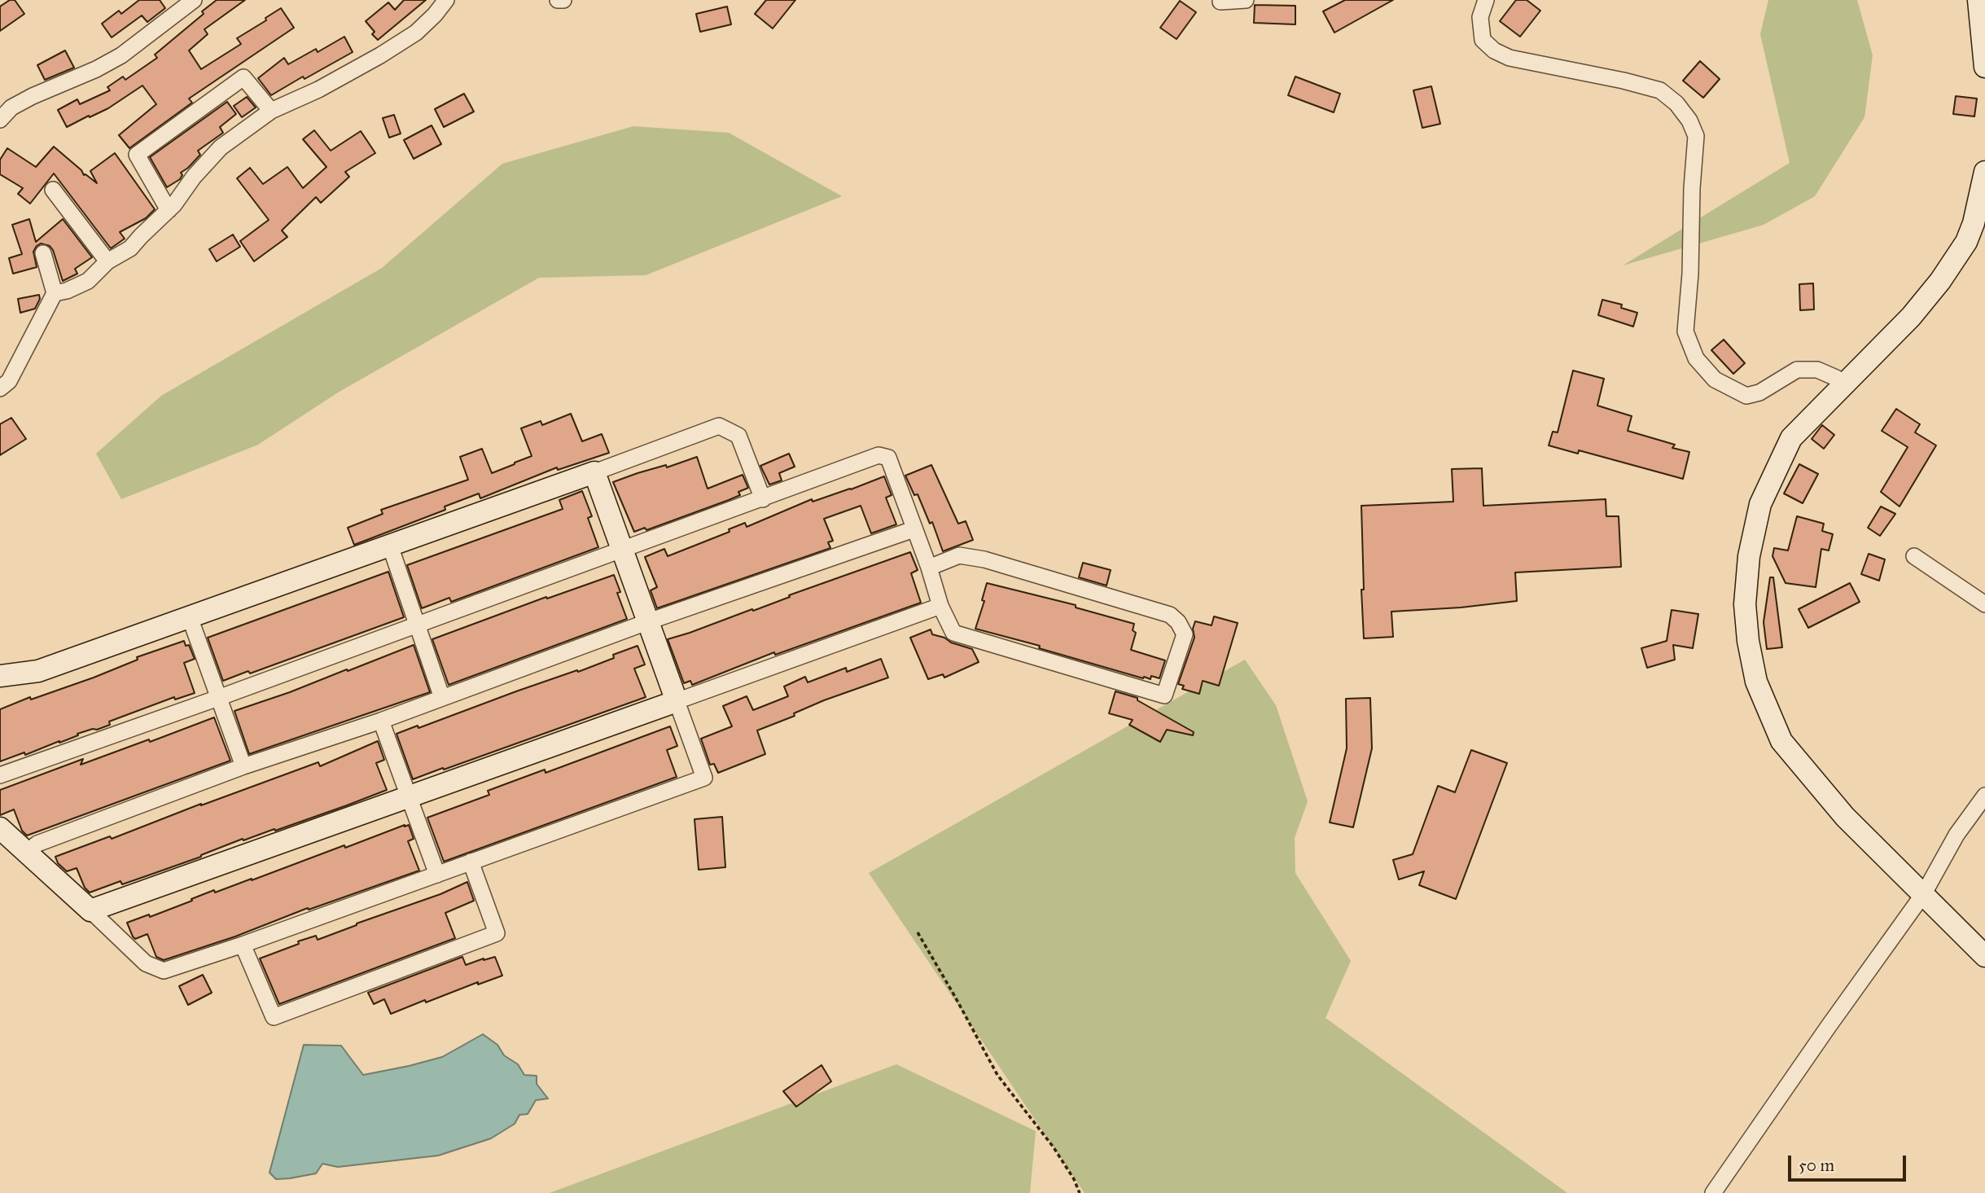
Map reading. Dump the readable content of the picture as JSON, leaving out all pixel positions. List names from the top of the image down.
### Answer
{
  "scale_bar": "50 m"
}
